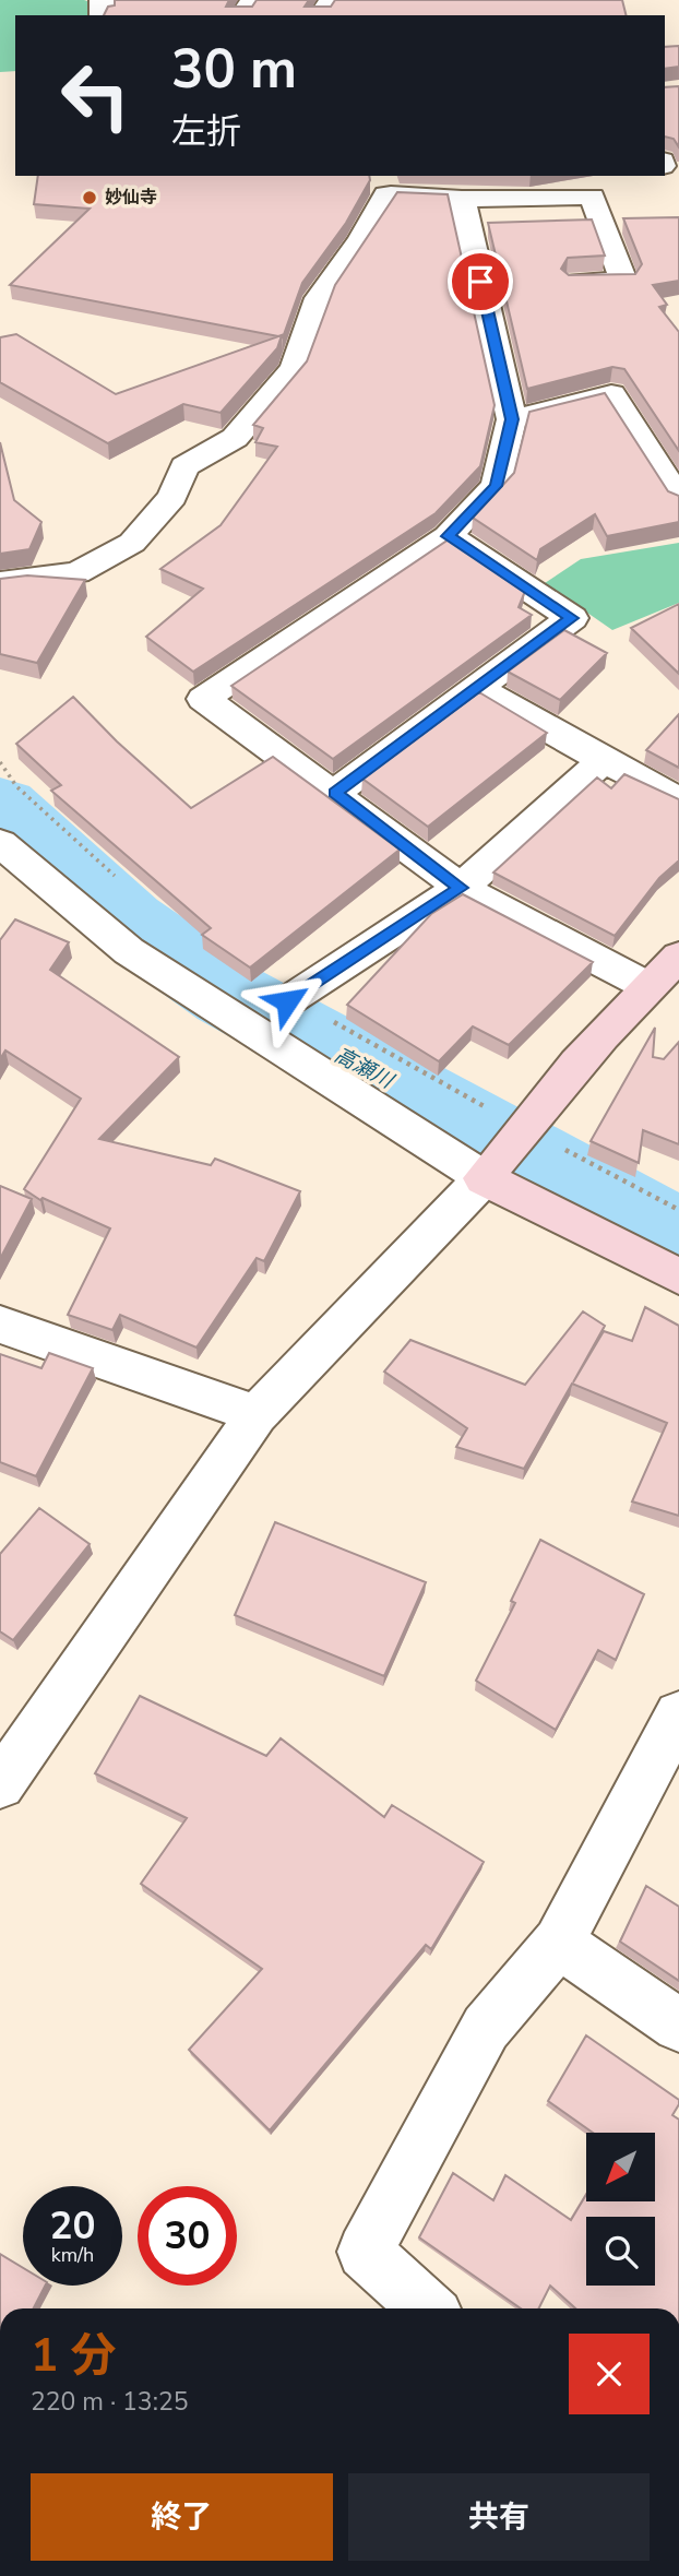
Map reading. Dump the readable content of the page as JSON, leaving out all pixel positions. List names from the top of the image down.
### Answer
{
  "water": ["高瀬川"],
  "places": ["妙仙寺"],
  "north": "bottom left",
  "page": {
    "turn": ["30 m", "左折"],
    "speed": "20 km/h",
    "limit": "30",
    "heading": ["1 分", "220 m · 13:25"],
    "buttons": ["終了", "共有"]
  }
}
